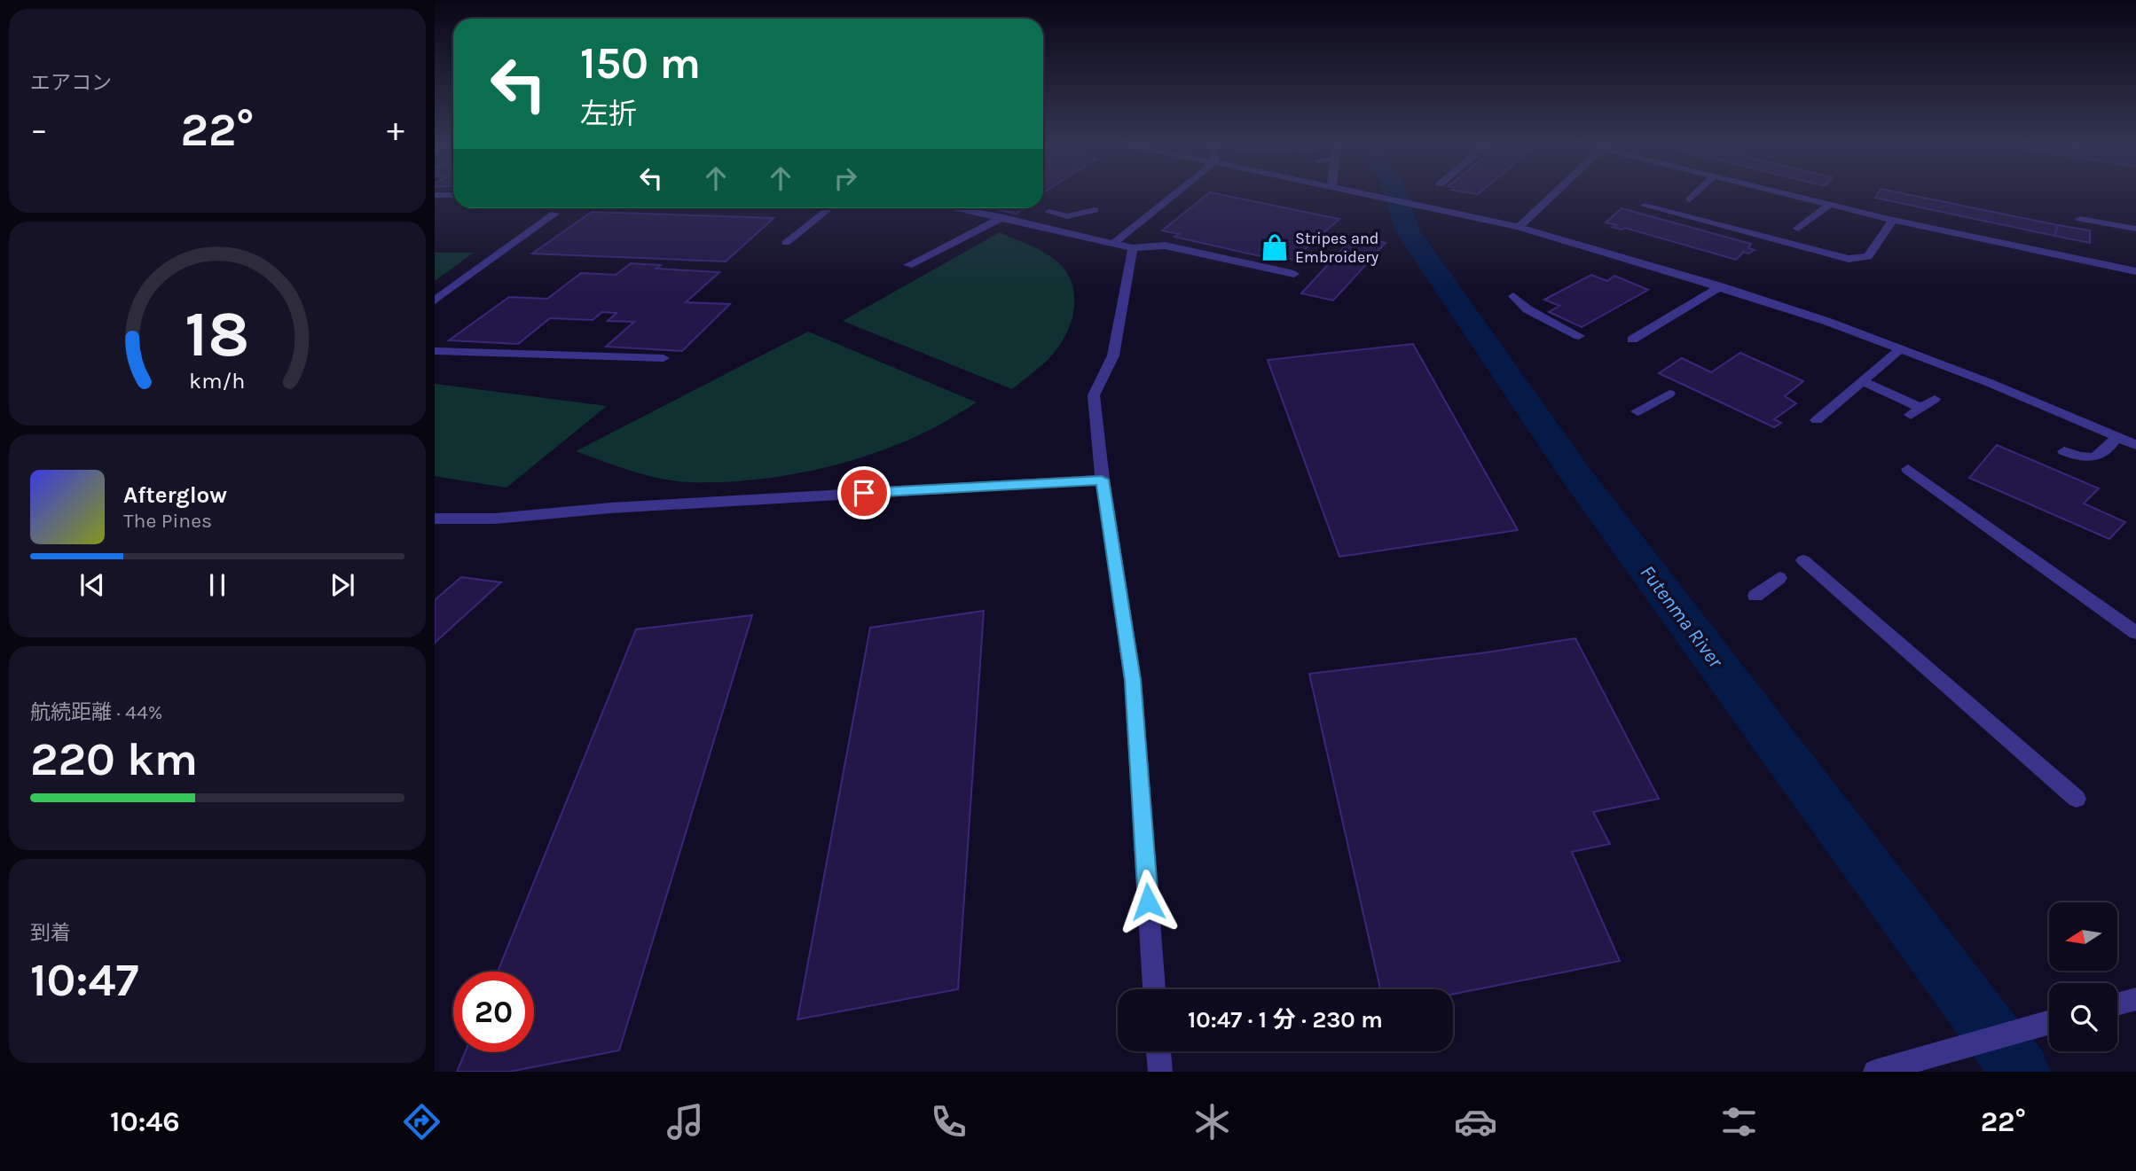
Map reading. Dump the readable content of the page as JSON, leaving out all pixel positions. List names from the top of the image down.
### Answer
{
  "water": ["Futenma River"],
  "places": {
    "shop": ["Stripes and Embroidery"]
  },
  "north": "left",
  "page": {
    "tile": [
      "エアコン",
      ["航続距離 · 44%", "220 km"],
      ["到着", "10:47"]
    ],
    "turn": ["150 m", "左折"],
    "heat": ["−", "22°", "+"],
    "song": ["Afterglow", "The Pines"],
    "limit": "20",
    "trip": "10:47 · 1 分 · 230 m",
    "tabs": ["10:46", "22°"],
    "gauge": ["18", "km/h"]
  }
}
